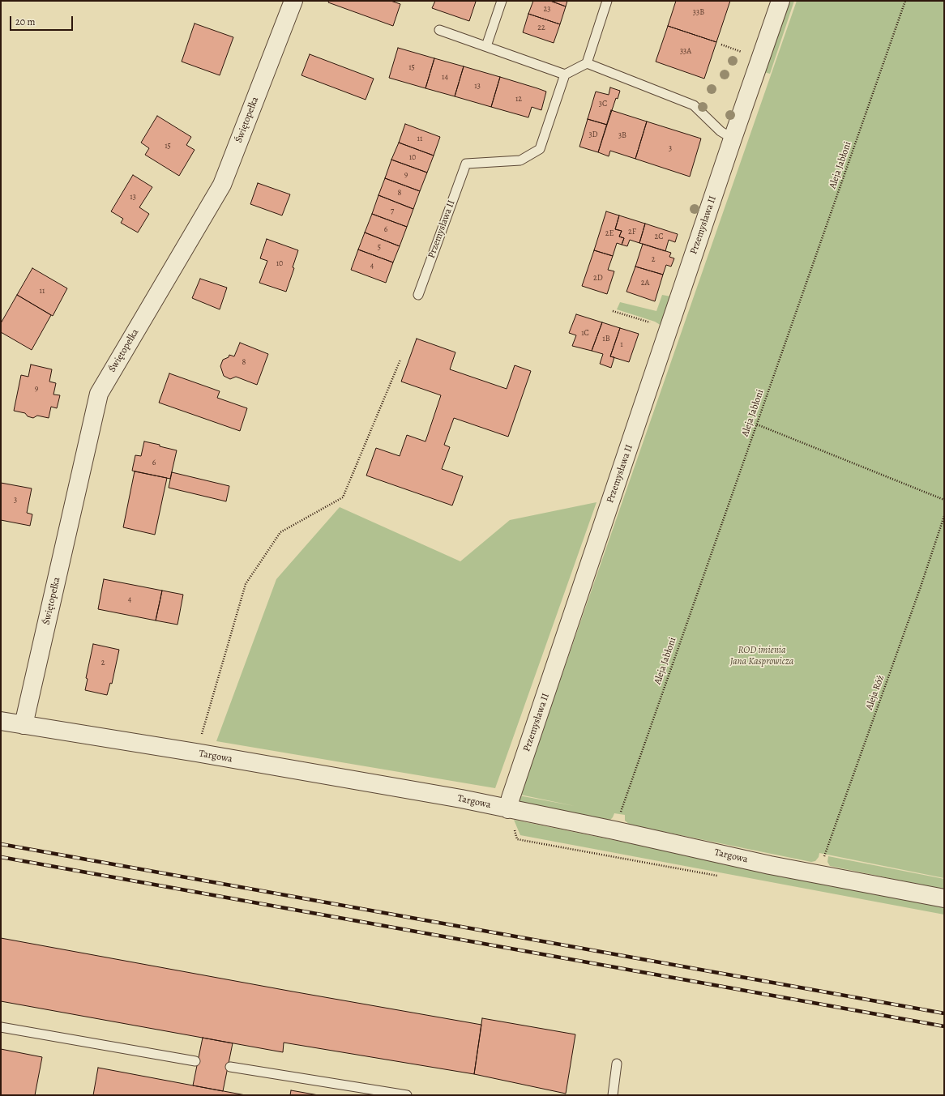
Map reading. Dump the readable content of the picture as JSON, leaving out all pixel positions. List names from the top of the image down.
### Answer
{
  "streets": {
    "street": ["Świętopełka", "Przemysława II", "Targowa"],
    "path": ["Aleja Jabłoni", "Aleja Róż"]
  },
  "crossings": [
    ["Świętopełka", "Targowa"],
    ["Aleja Jabłoni", "Targowa"],
    ["Przemysława II", "Targowa"],
    ["Aleja Róż", "Targowa"]
  ],
  "parks": ["ROD imienia Jana Kasprowicza"],
  "house_numbers": [
    "23",
    "33B",
    "22",
    "33A",
    "15",
    "14",
    "13",
    "12",
    "3C",
    "3D",
    "3B",
    "11",
    "15",
    "3",
    "10",
    "9",
    "8",
    "13",
    "7",
    "6",
    "2F",
    "2E",
    "2C",
    "5",
    "2",
    "10",
    "4",
    "2D",
    "2A",
    "11",
    "1C",
    "1B",
    "1",
    "8",
    "9",
    "6",
    "3",
    "4",
    "2"
  ],
  "scale_bar": "20 m"
}
